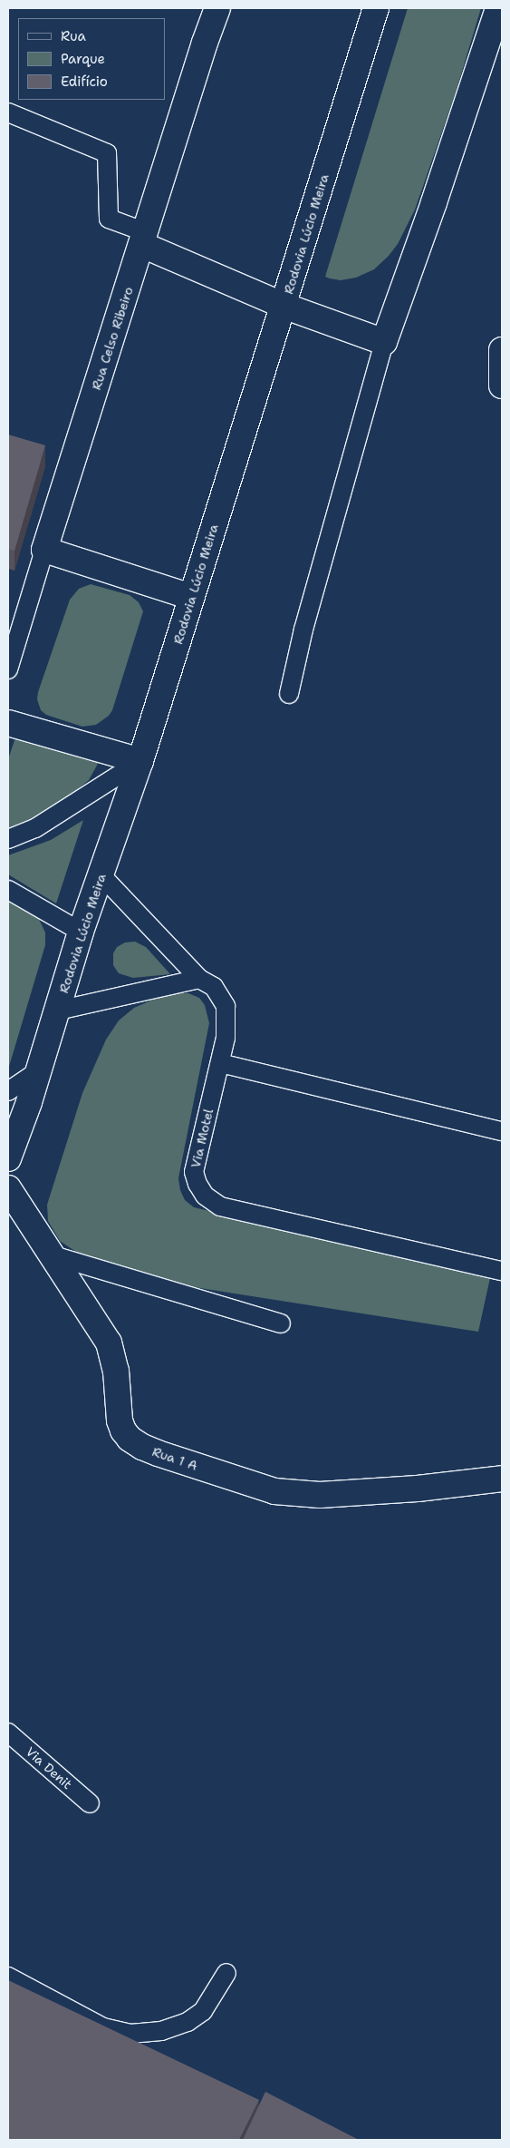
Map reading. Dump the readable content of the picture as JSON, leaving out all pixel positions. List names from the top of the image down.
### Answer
{
  "streets": {
    "street": ["Rodovia Lúcio Meira", "Rua Celso Ribeiro", "Rua 1 A"],
    "lane": ["Via Motel", "Via Denit"]
  },
  "crossings": [
    ["Rodovia Lúcio Meira", "Via Motel"]
  ],
  "legend": ["Rua", "Parque", "Edifício"]
}
